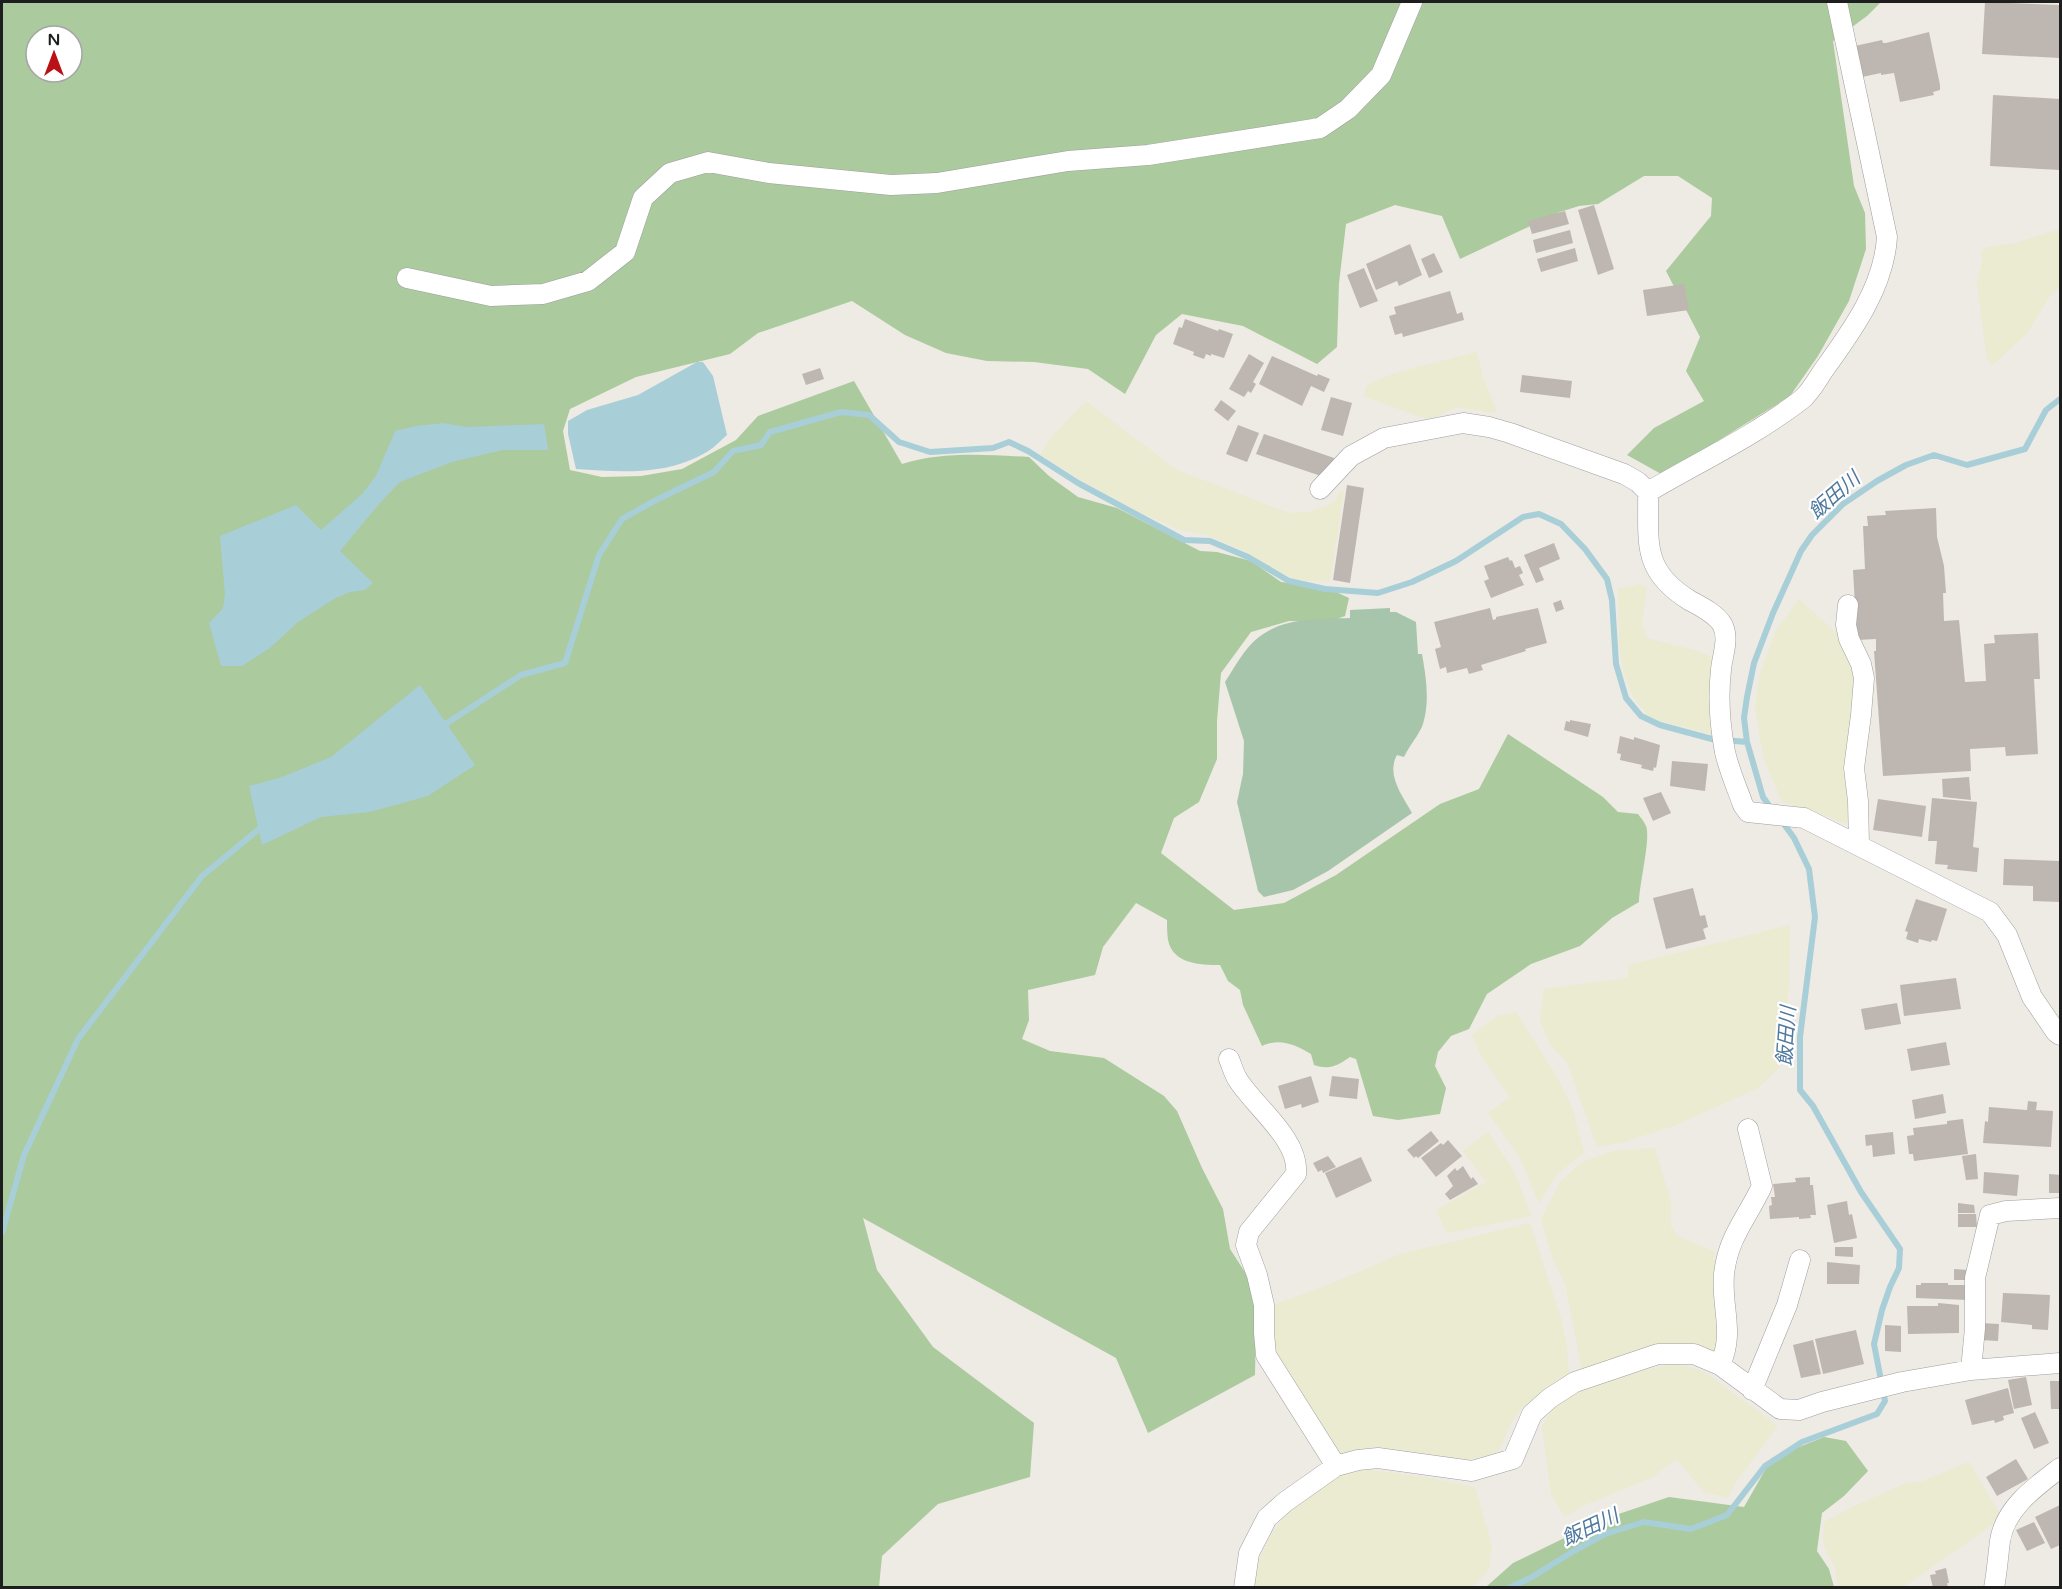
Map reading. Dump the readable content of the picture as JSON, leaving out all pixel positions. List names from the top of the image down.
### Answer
{
  "water": ["飯田川"],
  "north": "top"
}
